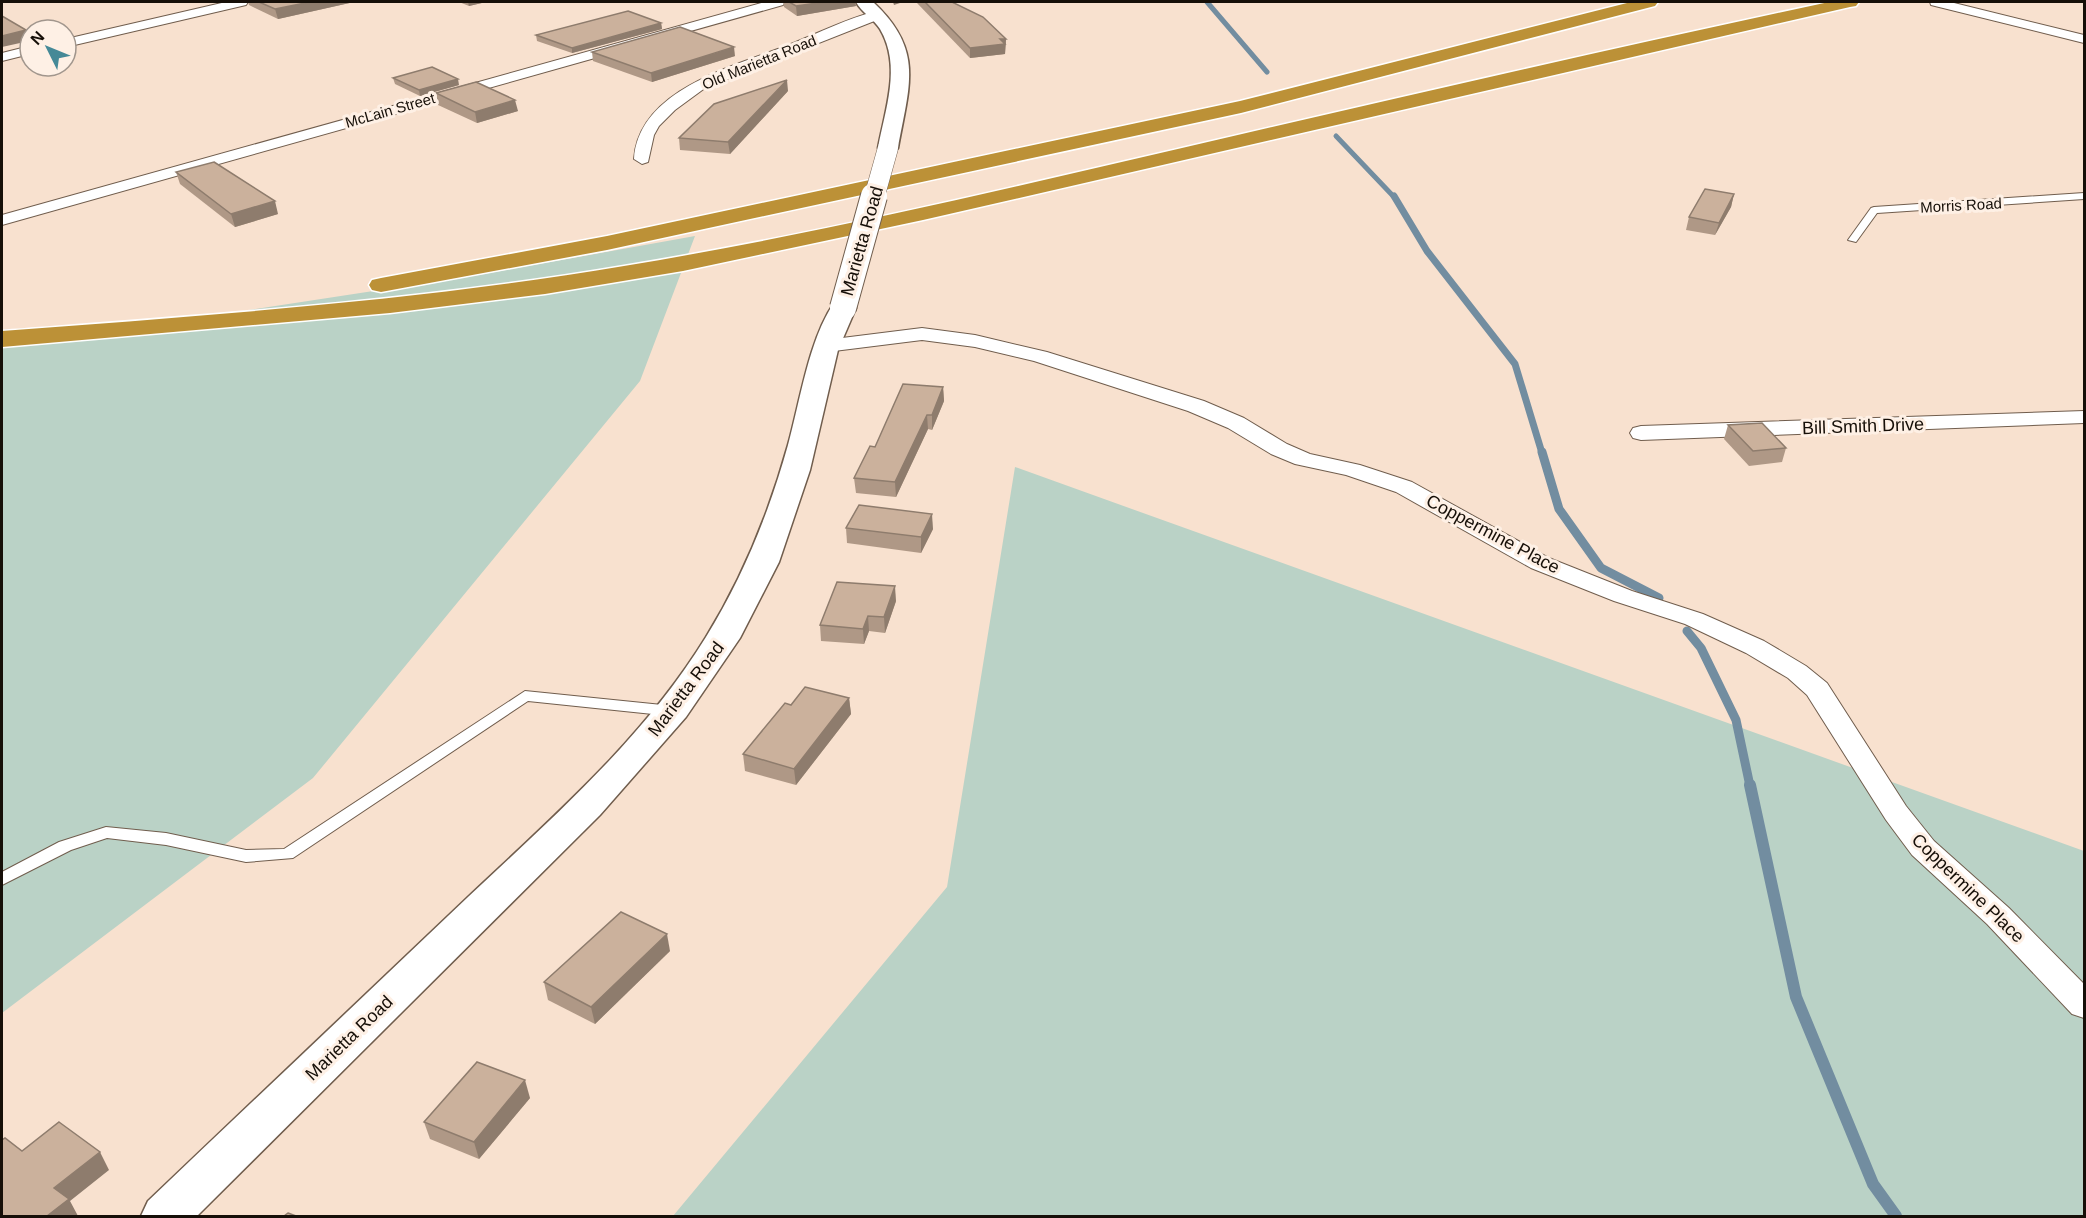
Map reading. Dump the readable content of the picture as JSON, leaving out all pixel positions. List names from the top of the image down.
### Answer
{
  "streets": {
    "street": [
      "Old Marietta Road",
      "McLain Street",
      "Marietta Road",
      "Bill Smith Drive",
      "Coppermine Place"
    ],
    "lane": ["Morris Road"]
  },
  "crossings": [
    ["Old Marietta Road", "Marietta Road"],
    ["Marietta Road", "Coppermine Place"]
  ],
  "north": "top left"
}
